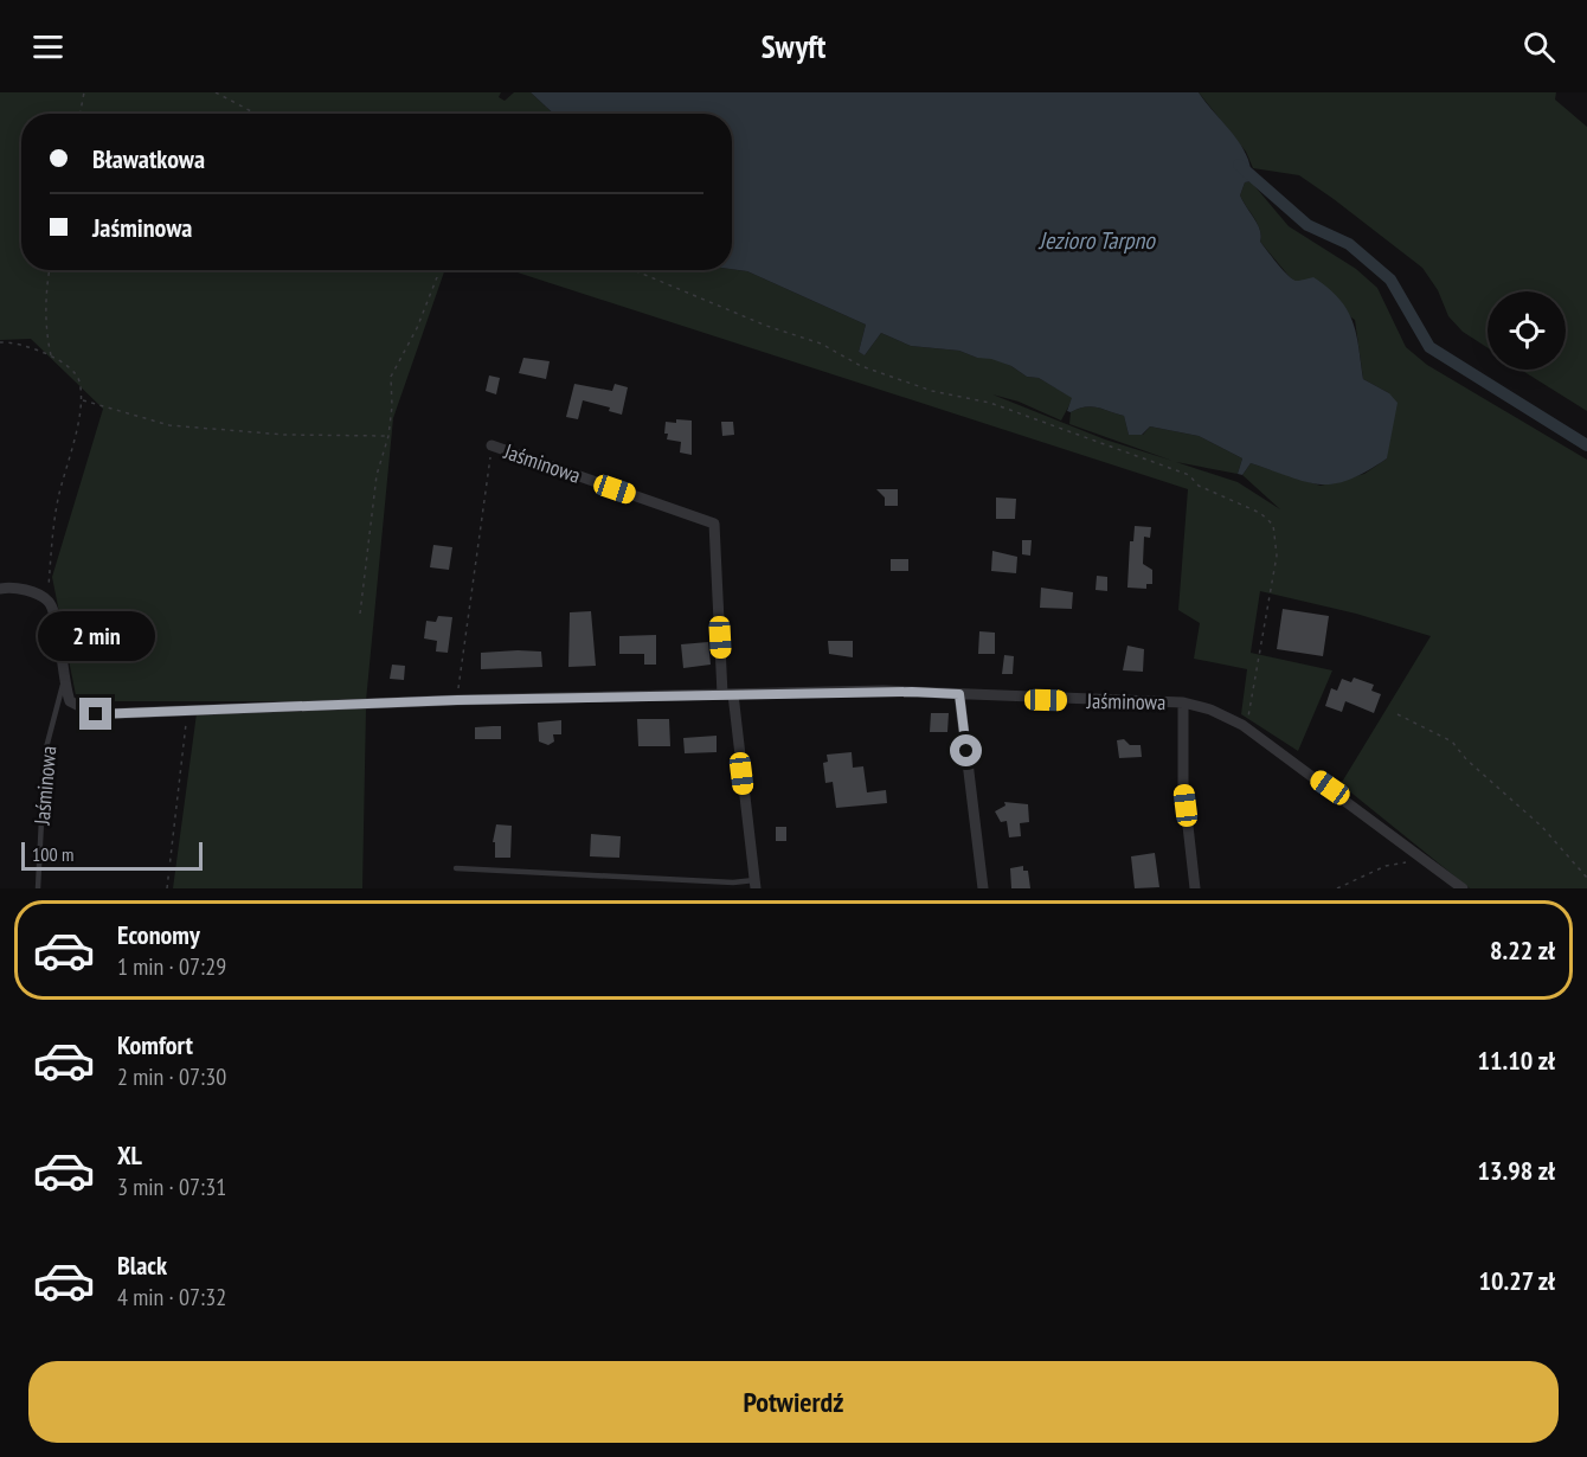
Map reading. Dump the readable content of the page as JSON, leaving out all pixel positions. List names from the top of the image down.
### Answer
{
  "streets": {
    "street": ["Jaśminowa"]
  },
  "water": ["Jezioro Tarpno"],
  "scale_bar": "100 m",
  "page": {
    "header": "Swyft",
    "banner": ["Bławatkowa", "Jaśminowa"],
    "bubble": "2 min",
    "scale": "100 m",
    "list": [
      {
        "name": "Economy",
        "note": "1 min · 07:29",
        "value": "8.22 zł"
      },
      {
        "name": "Komfort",
        "note": "2 min · 07:30",
        "value": "11.10 zł"
      },
      {
        "name": "XL",
        "note": "3 min · 07:31",
        "value": "13.98 zł"
      },
      {
        "name": "Black",
        "note": "4 min · 07:32",
        "value": "10.27 zł"
      }
    ],
    "buttons": "Potwierdź"
  }
}
